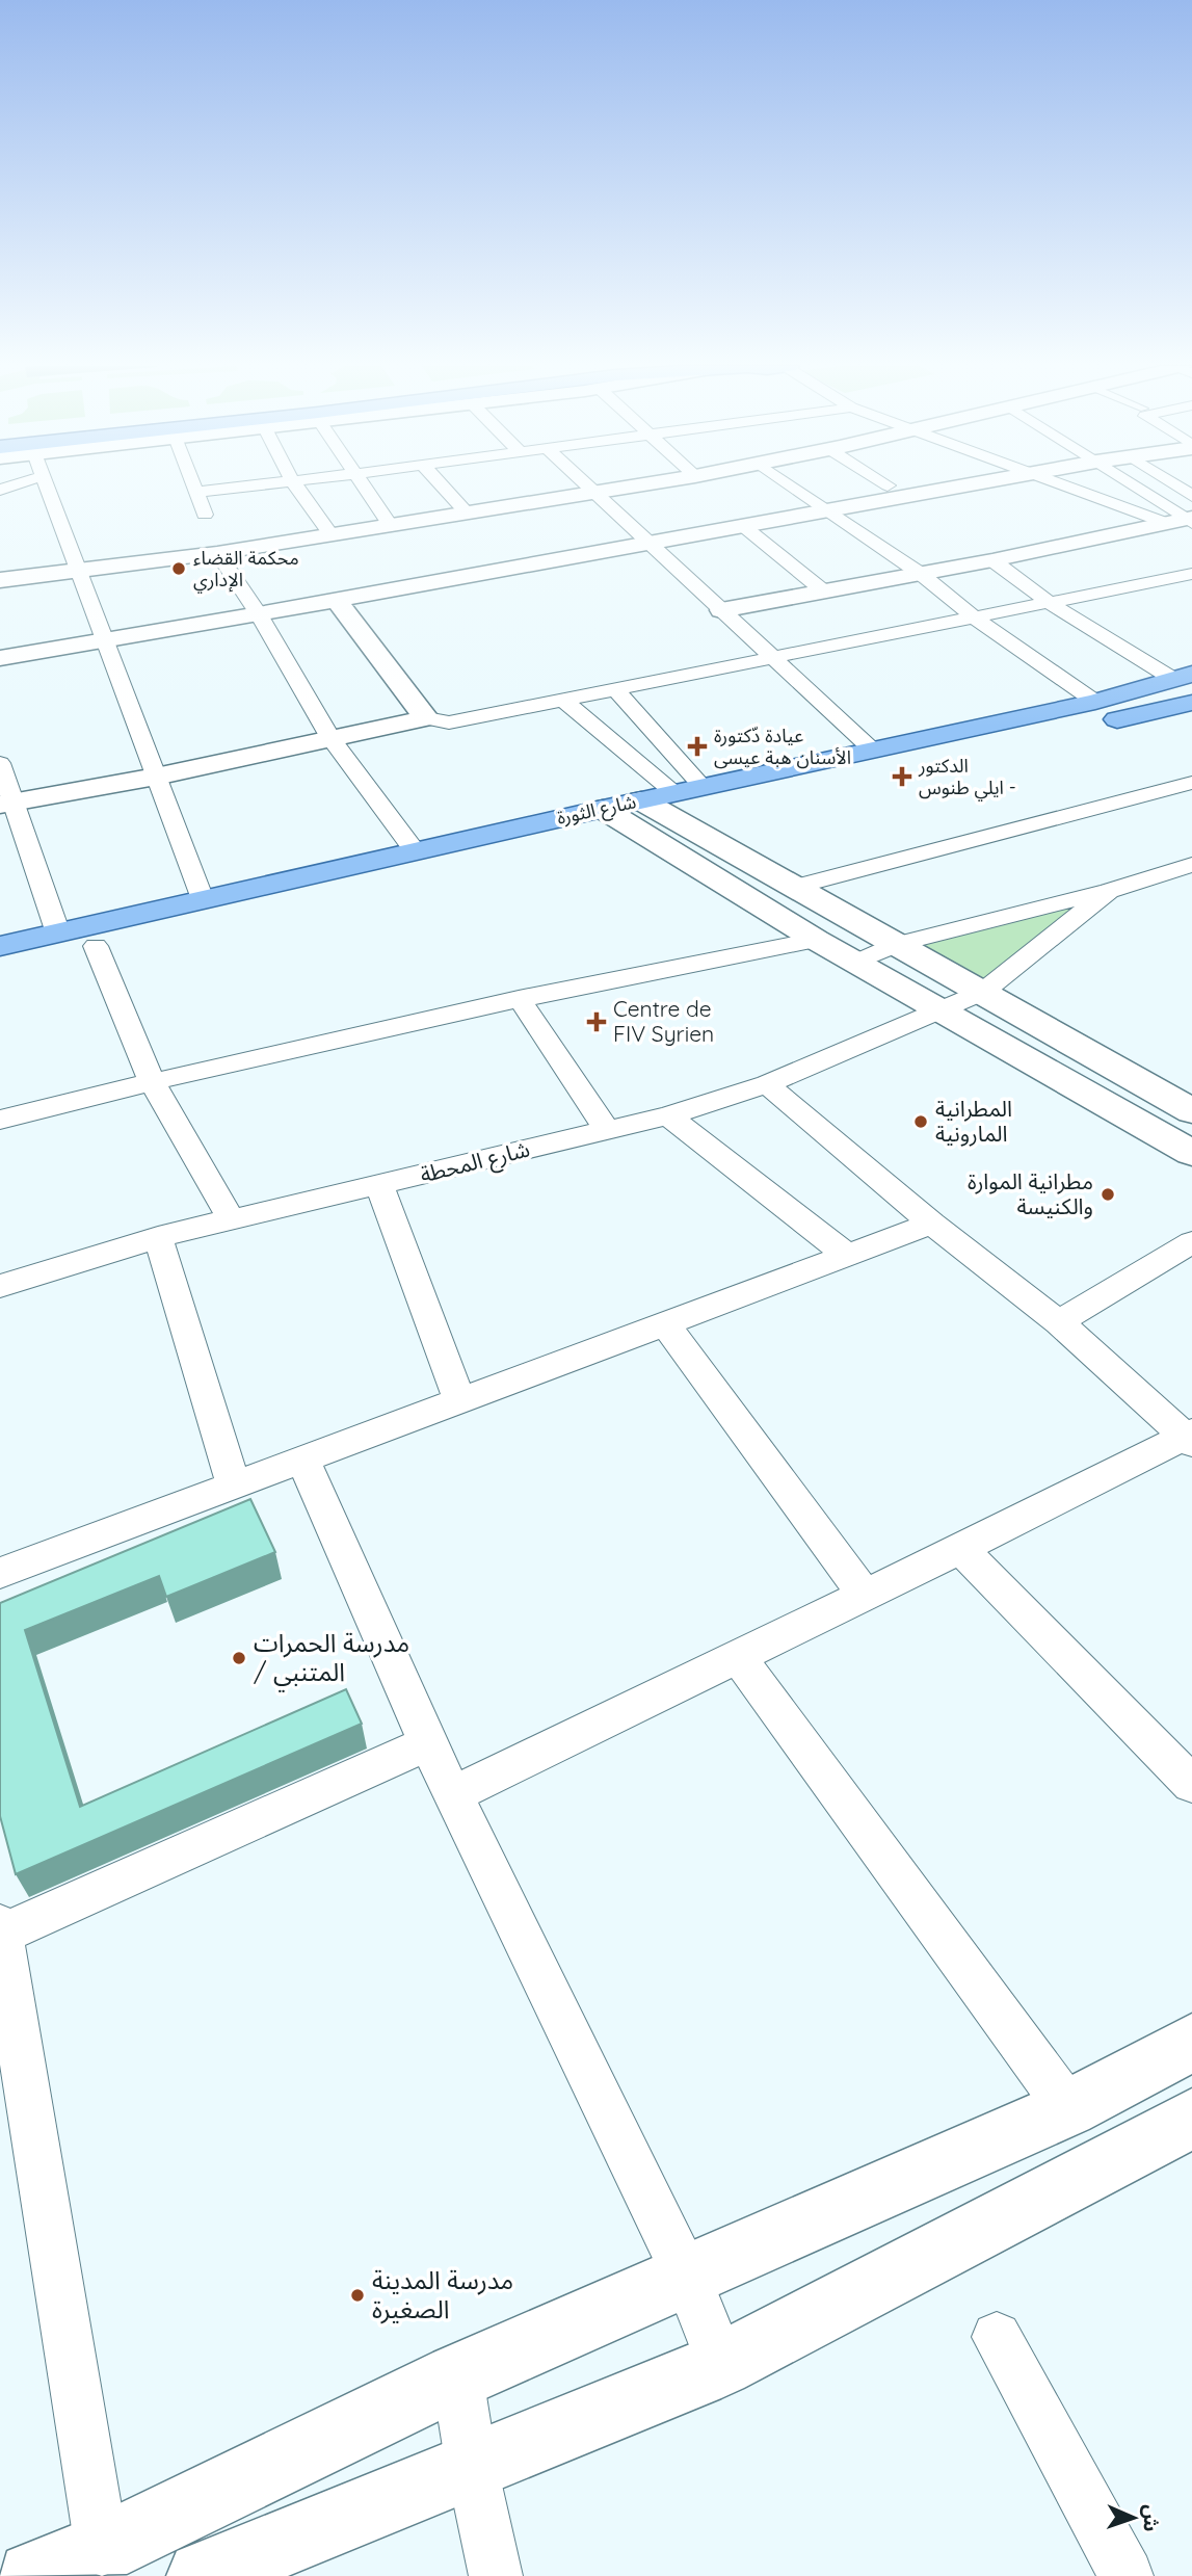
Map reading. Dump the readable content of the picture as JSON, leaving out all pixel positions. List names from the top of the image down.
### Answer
{
  "streets": {
    "main road": ["شارع الثورة"],
    "street": ["شارع المحطة"]
  },
  "places": {
    "other": [
      "محكمة القضاء الإداري",
      "المطرانية المارونية",
      "مطرانية الموارة والكنيسة",
      "مدرسة الحمرات / المتنبي",
      "مدرسة المدينة الصغيرة"
    ],
    "health": ["عيادة دّكتورة الأسنان هبة عيسى", "الدكتور ايلي طنوس -", "Centre de FIV Syrien"]
  },
  "north": "right"
}
